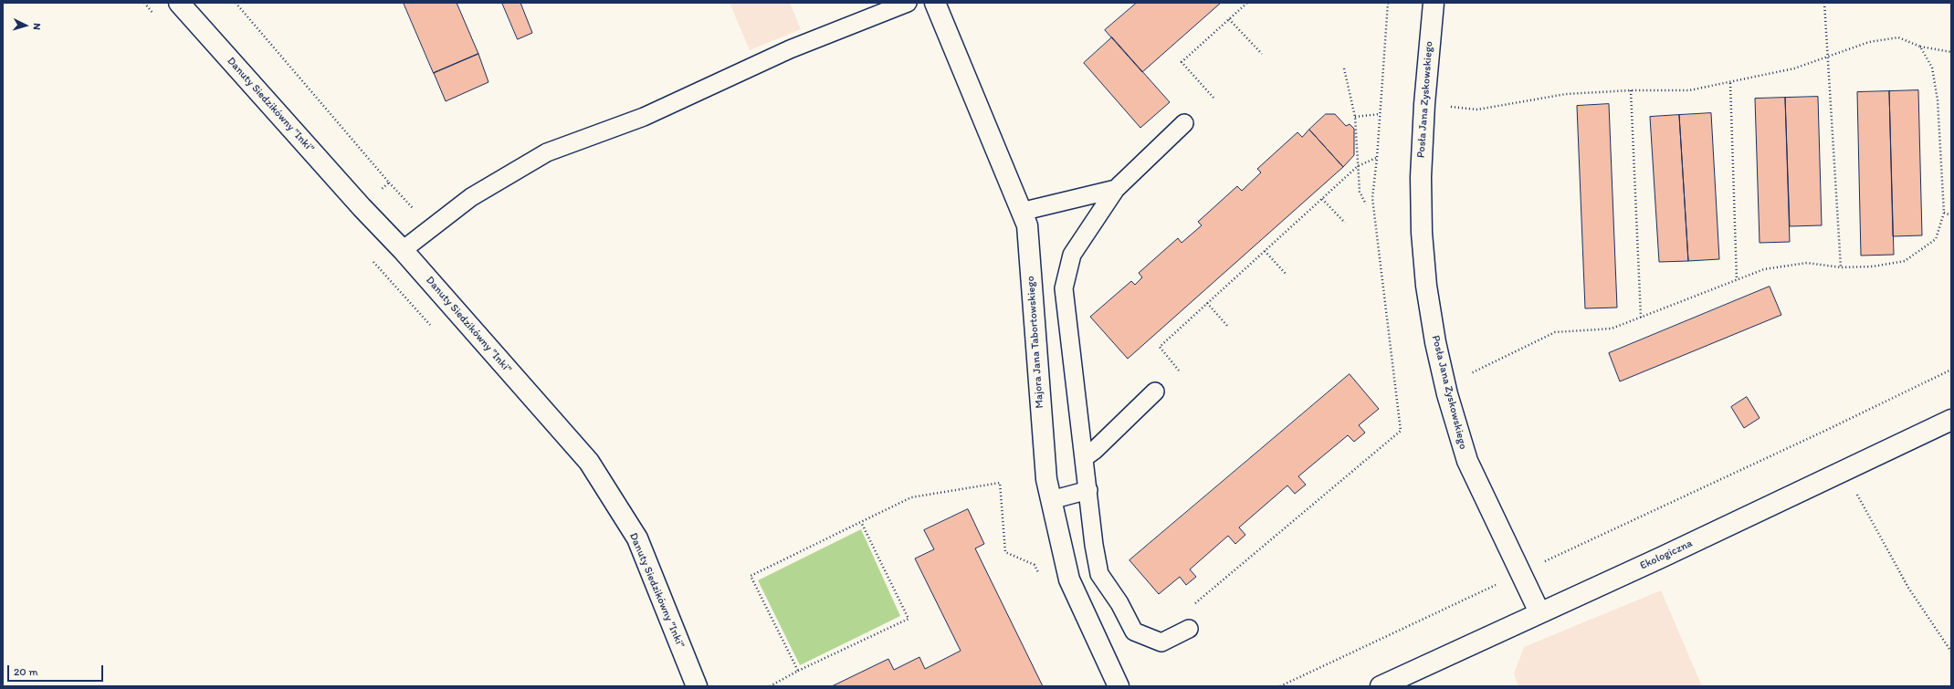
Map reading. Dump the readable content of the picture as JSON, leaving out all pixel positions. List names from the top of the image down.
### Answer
{
  "streets": {
    "street": [
      "Posła Jana Zyskowskiego",
      "Danuty Siedzikówny ”Inki”",
      "Majora Jana Tabortowskiego",
      "Ekologiczna"
    ]
  },
  "crossings": [
    ["Posła Jana Zyskowskiego", "Ekologiczna"]
  ],
  "scale_bar": "20 m",
  "north": "right"
}
